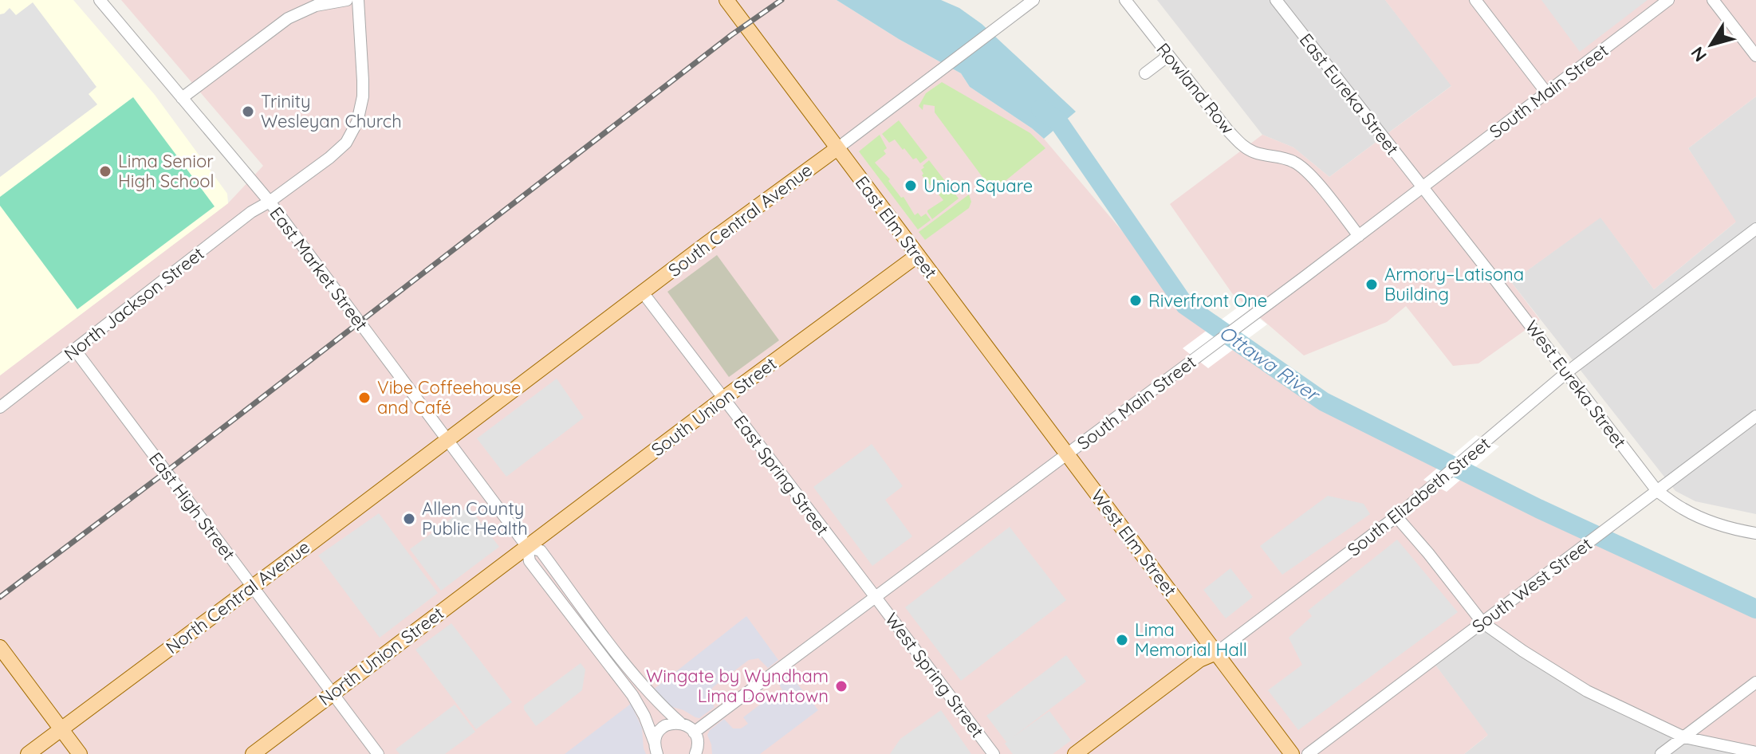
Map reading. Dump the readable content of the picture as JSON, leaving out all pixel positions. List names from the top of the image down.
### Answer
{
  "streets": {
    "main road": [
      "South Central Avenue",
      "East Elm Street",
      "South Union Street",
      "South Elizabeth Street",
      "West Elm Street",
      "North Central Avenue",
      "North Union Street"
    ],
    "street": [
      "Rowland Row",
      "South Main Street",
      "East Eureka Street",
      "East Market Street",
      "North Jackson Street",
      "West Eureka Street",
      "East Spring Street",
      "East High Street",
      "South West Street",
      "West Spring Street"
    ]
  },
  "crossings": [
    ["Rowland Row", "South Main Street"],
    ["South Main Street", "East Eureka Street"],
    ["South Main Street", "East Elm Street"],
    ["South Main Street", "East Market Street"],
    ["South Main Street", "West Eureka Street"],
    ["South Main Street", "East Spring Street"],
    ["South Main Street", "West Elm Street"],
    ["South Main Street", "West Spring Street"],
    ["East Eureka Street", "West Eureka Street"],
    ["South Central Avenue", "East Elm Street"],
    ["South Central Avenue", "East Market Street"],
    ["South Central Avenue", "East Spring Street"],
    ["South Central Avenue", "North Central Avenue"],
    ["East Elm Street", "South Union Street"],
    ["East Elm Street", "West Elm Street"],
    ["East Market Street", "North Jackson Street"],
    ["East Market Street", "South Union Street"],
    ["East Market Street", "North Central Avenue"],
    ["North Jackson Street", "East High Street"],
    ["West Eureka Street", "South Elizabeth Street"],
    ["West Eureka Street", "South West Street"],
    ["South Union Street", "East Spring Street"],
    ["South Union Street", "North Union Street"],
    ["East Spring Street", "West Spring Street"],
    ["South Elizabeth Street", "West Elm Street"],
    ["East High Street", "North Central Avenue"],
    ["East High Street", "North Union Street"]
  ],
  "water": ["Ottawa River"],
  "places": [
    "Trinity Wesleyan Church",
    "Lima Senior High School",
    "Union Square",
    "Armory–Latisona Building",
    "Riverfront One",
    "Vibe Coffeehouse and Café",
    "Allen County Public Health",
    "Lima Memorial Hall",
    "Wingate by Wyndham Lima Downtown"
  ],
  "north": "bottom left"
}
